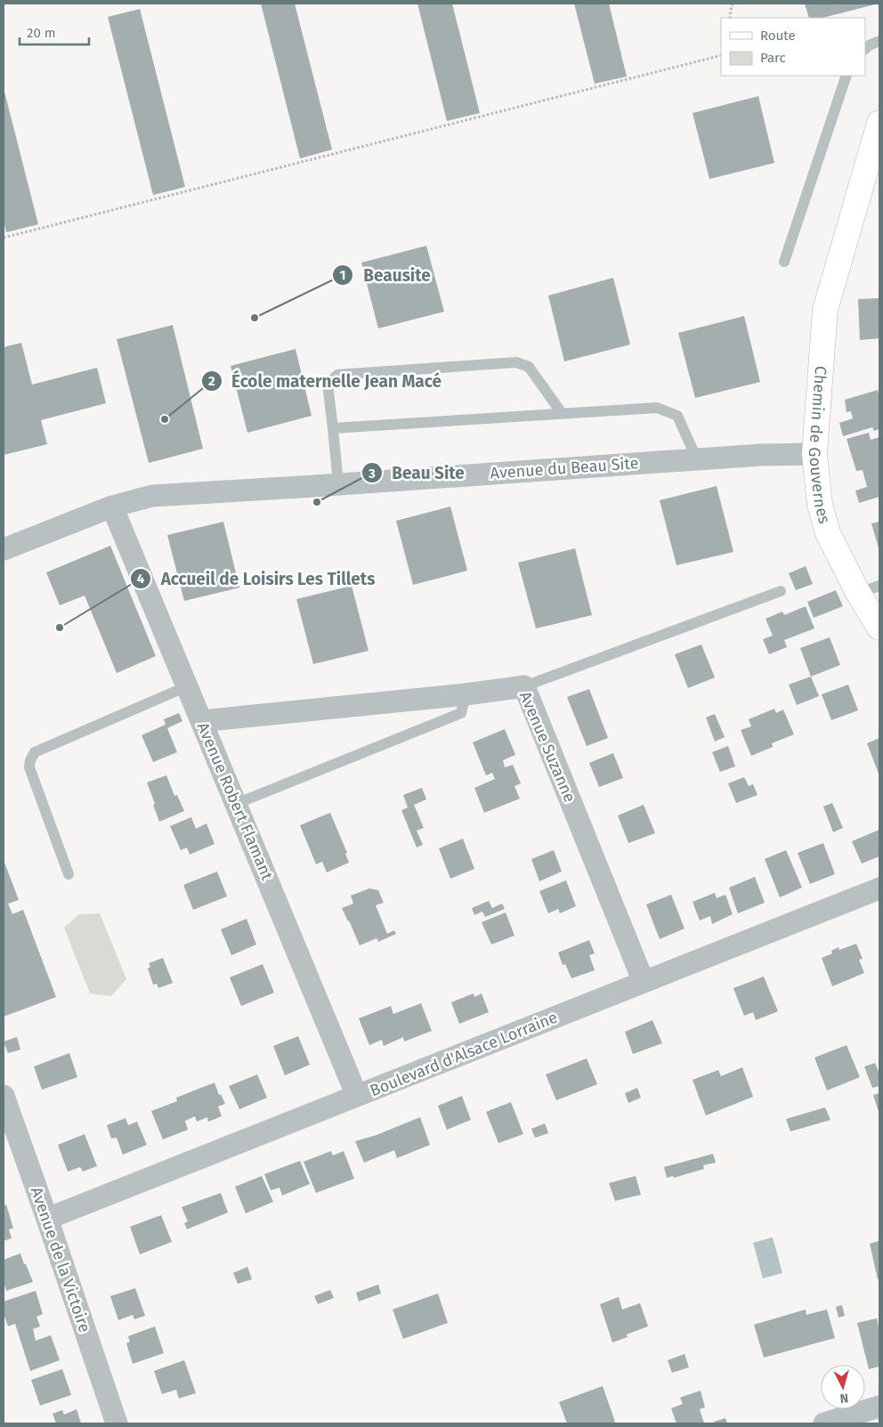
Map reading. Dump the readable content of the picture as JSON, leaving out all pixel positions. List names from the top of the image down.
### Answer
{
  "streets": {
    "street": [
      "Chemin de Gouvernes",
      "Avenue du Beau Site",
      "Avenue Suzanne",
      "Avenue Robert Flamant",
      "Boulevard d'Alsace Lorraine",
      "Avenue de la Victoire"
    ]
  },
  "crossings": [
    ["Chemin de Gouvernes", "Avenue du Beau Site"],
    ["Avenue du Beau Site", "Avenue Robert Flamant"],
    ["Avenue Suzanne", "Avenue Robert Flamant"],
    ["Avenue Suzanne", "Boulevard d'Alsace Lorraine"],
    ["Avenue Robert Flamant", "Boulevard d'Alsace Lorraine"],
    ["Boulevard d'Alsace Lorraine", "Avenue de la Victoire"]
  ],
  "places": [
    "Beausite",
    "École maternelle Jean Macé",
    "Beau Site",
    "Accueil de Loisirs Les Tillets"
  ],
  "legend": ["Route", "Parc"],
  "scale_bar": "20 m",
  "north": "bottom"
}
